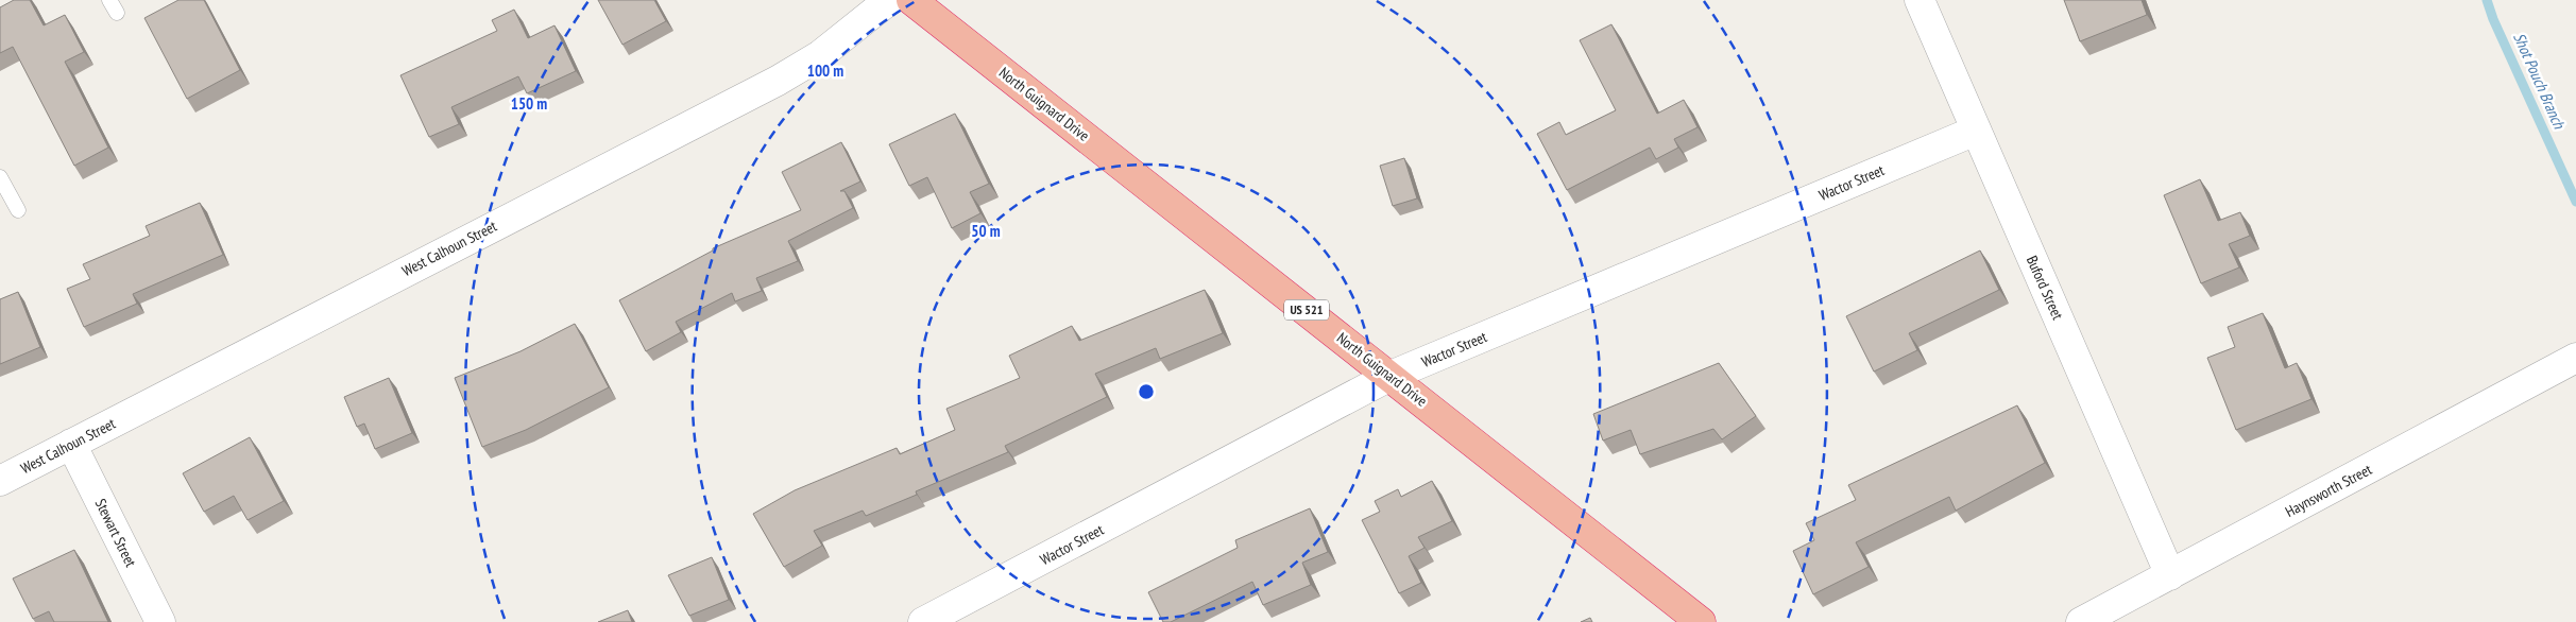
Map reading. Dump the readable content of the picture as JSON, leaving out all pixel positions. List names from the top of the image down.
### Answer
{
  "streets": {
    "highway": ["North Guignard Drive", "US 521"],
    "street": [
      "Wactor Street",
      "West Calhoun Street",
      "Buford Street",
      "Haynsworth Street",
      "Stewart Street"
    ]
  },
  "crossings": [
    ["North Guignard Drive", "Wactor Street"],
    ["Wactor Street", "Buford Street"],
    ["West Calhoun Street", "Stewart Street"],
    ["Buford Street", "Haynsworth Street"]
  ],
  "water": ["Shot Pouch Branch"],
  "rings": ["100 m", "150 m", "50 m"]
}
